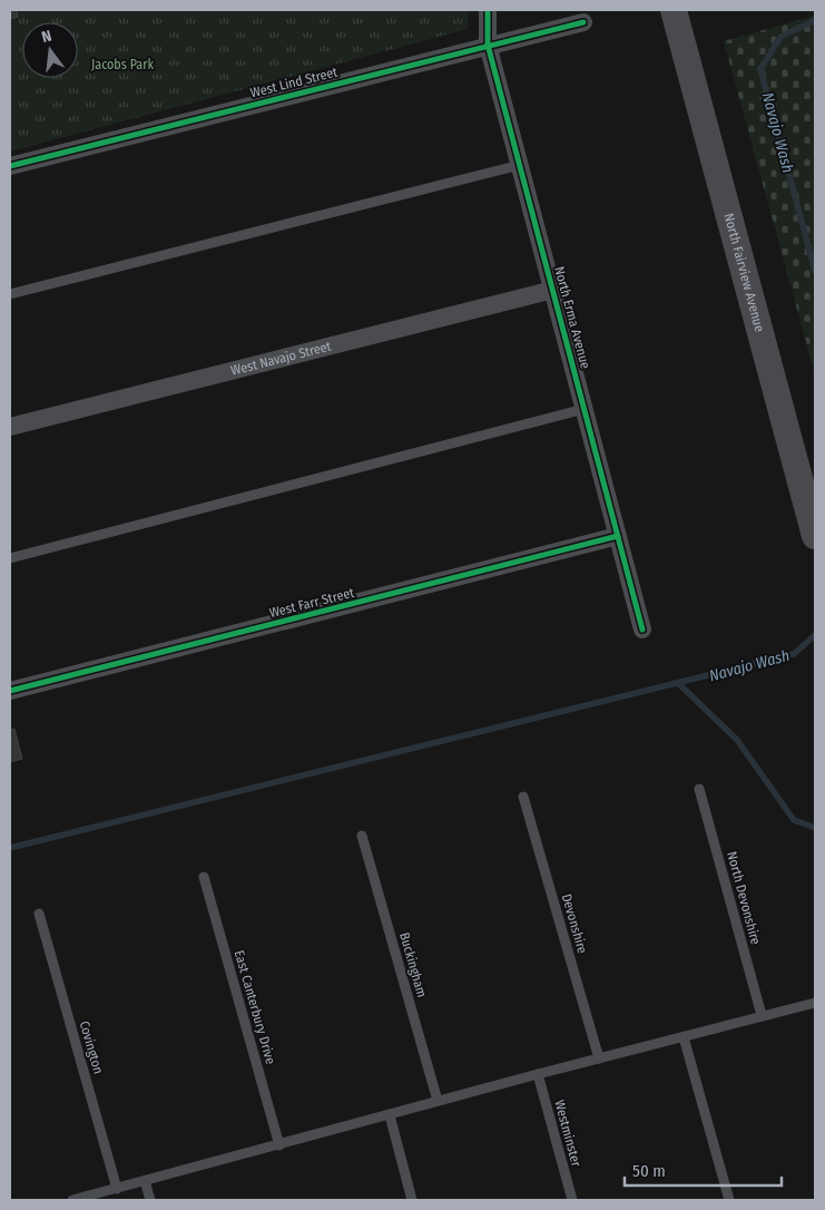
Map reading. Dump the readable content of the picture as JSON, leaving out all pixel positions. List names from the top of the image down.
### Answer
{
  "streets": {
    "street": [
      "West Lind Street",
      "North Fairview Avenue",
      "North Erma Avenue",
      "West Navajo Street",
      "West Farr Street"
    ],
    "lane": [
      "North Devonshire",
      "Devonshire",
      "Buckingham",
      "East Canterbury Drive",
      "Covington",
      "Westminster"
    ]
  },
  "crossings": [
    ["West Lind Street", "North Erma Avenue"],
    ["North Erma Avenue", "West Navajo Street"],
    ["North Erma Avenue", "West Farr Street"]
  ],
  "water": ["Navajo Wash"],
  "parks": ["Jacobs Park"],
  "scale_bar": "50 m",
  "north": "top"
}
